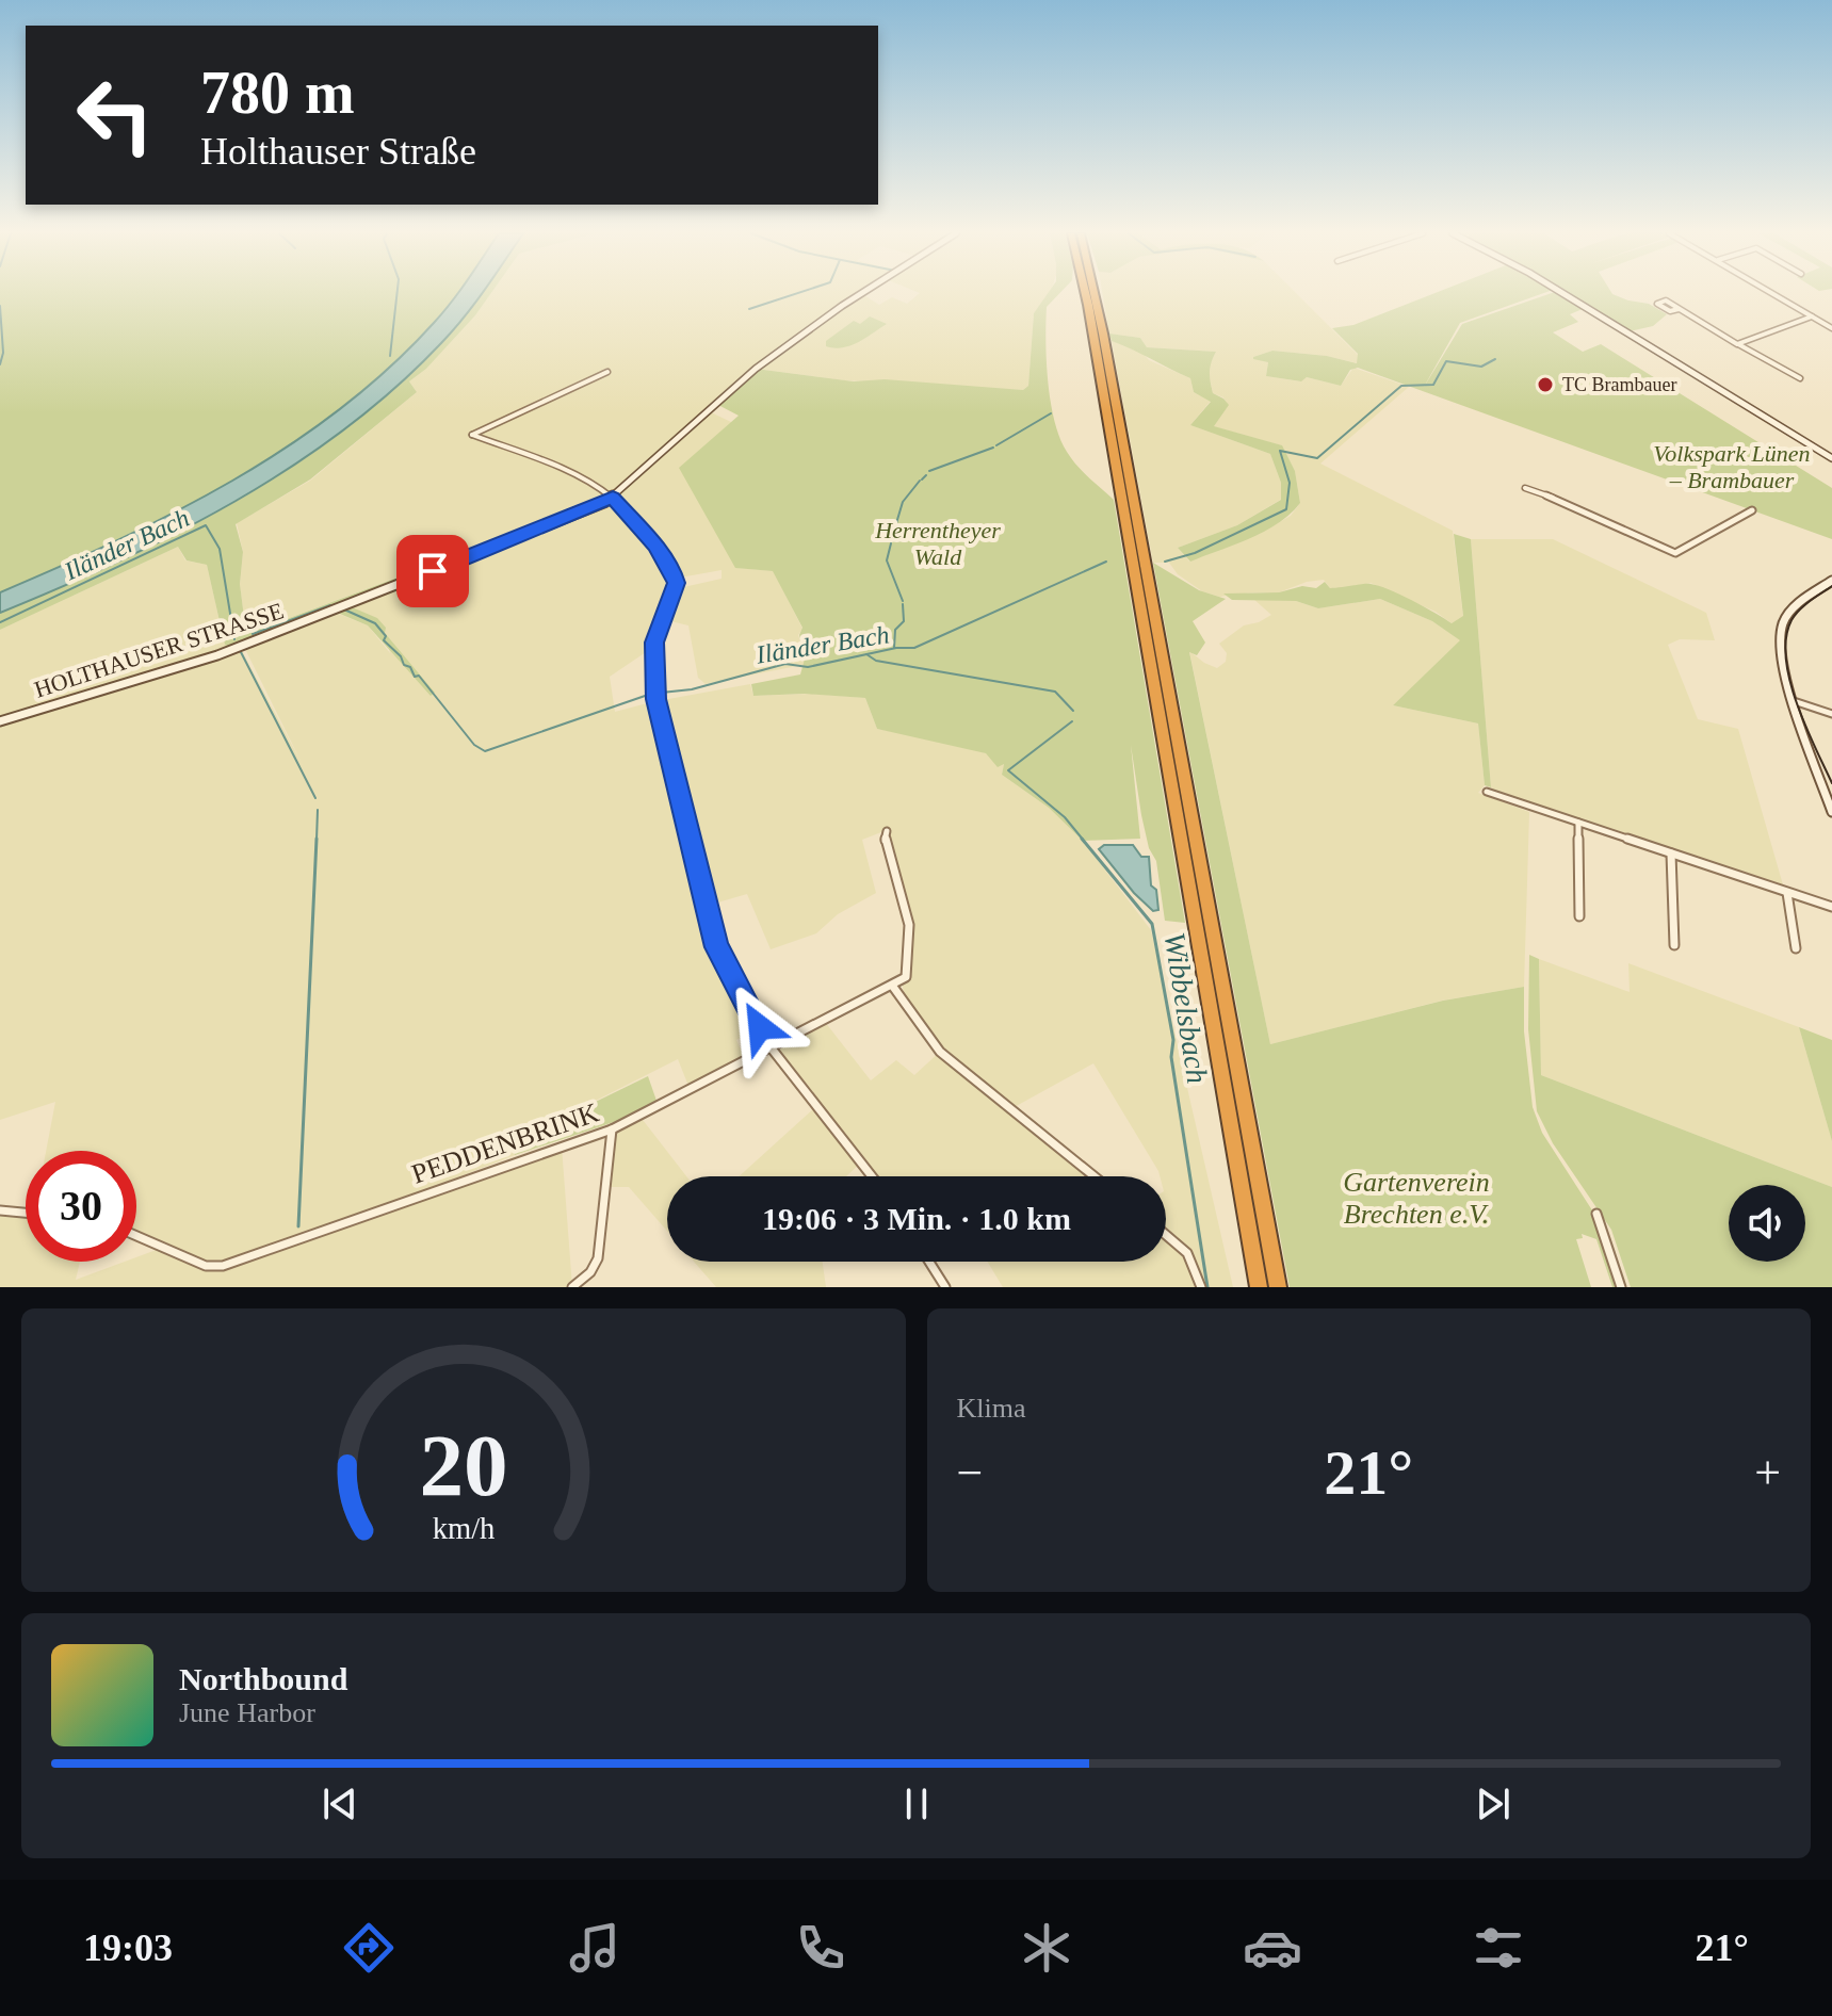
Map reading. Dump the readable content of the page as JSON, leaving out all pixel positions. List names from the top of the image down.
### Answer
{
  "streets": {
    "street": ["HOLTHAUSER STRASSE", "PEDDENBRINK"]
  },
  "water": ["Iländer Bach", "Wibbelsbach"],
  "parks": ["Volkspark Lünen – Brambauer", "Herrentheyer Wald", "Gartenverein Brechten e.V."],
  "places": ["TC Brambauer"],
  "page": {
    "turn": ["780 m", "Holthauser Straße"],
    "limit": "30",
    "trip": "19:06 · 3 Min. · 1.0 km",
    "tile": "Klima",
    "heat": ["−", "21°", "+"],
    "song": ["Northbound", "June Harbor"],
    "tabs": ["19:03", "21°"],
    "gauge": ["20", "km/h"]
  }
}
